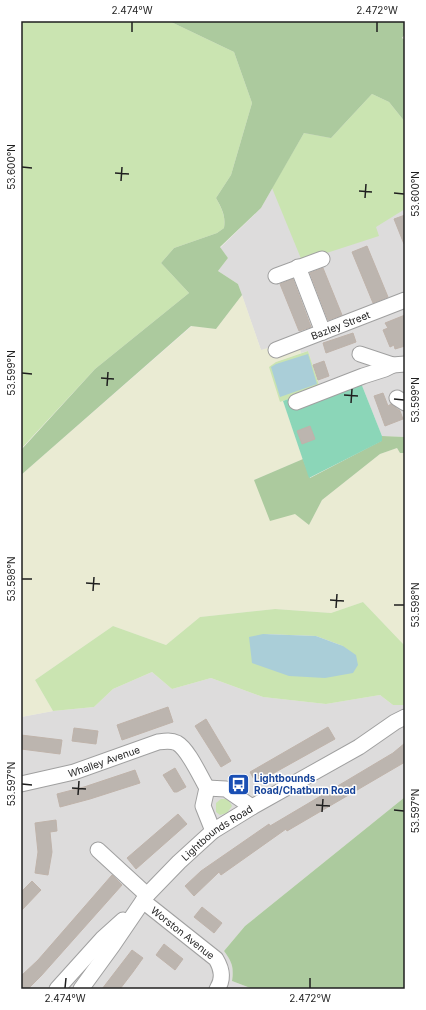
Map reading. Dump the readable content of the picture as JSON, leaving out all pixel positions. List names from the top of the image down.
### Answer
{
  "streets": {
    "street": [
      "Bazley Street",
      "Whalley Avenue",
      "Lightbounds Road",
      "Worston Avenue"
    ]
  },
  "crossings": [
    ["Lightbounds Road", "Worston Avenue"]
  ],
  "places": {
    "bus stop": ["Lightbounds Road/Chatburn Road"]
  },
  "coordinates": [
    "2.474°W",
    "2.472°W",
    "53.600°N",
    "53.599°N",
    "53.598°N",
    "53.597°N"
  ]
}
